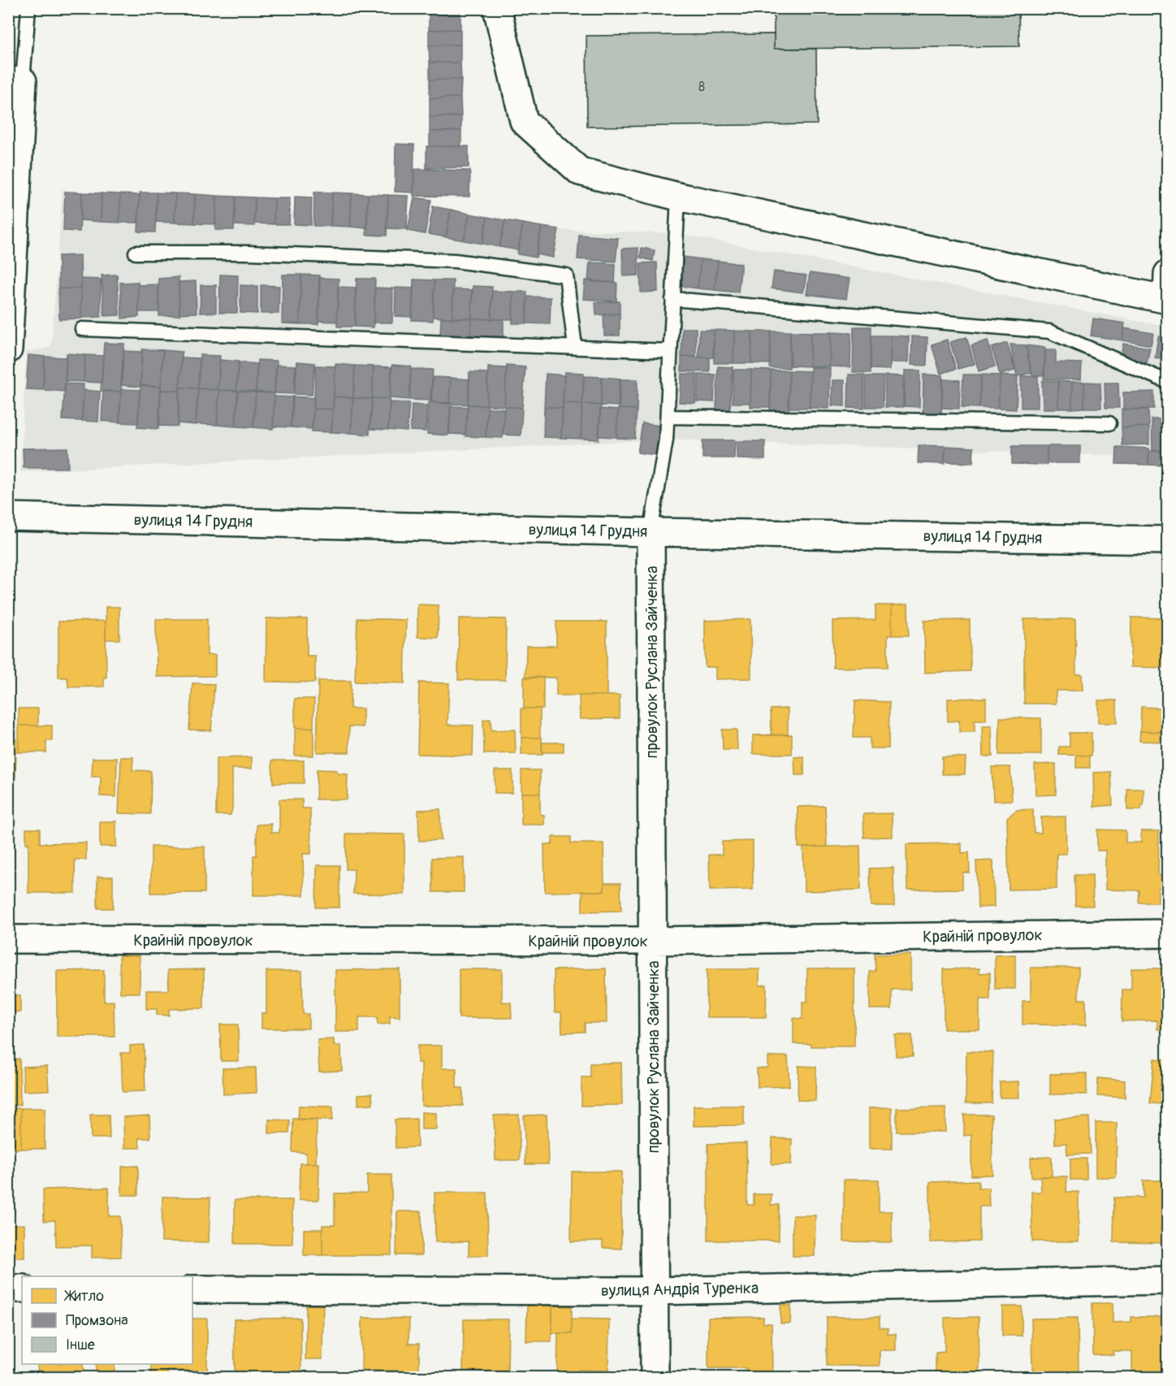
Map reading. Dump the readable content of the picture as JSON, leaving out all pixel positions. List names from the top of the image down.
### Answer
{
  "streets": {
    "street": [
      "вулиця 14 Грудня",
      "провулок Руслана Зайченка",
      "Крайній провулок",
      "вулиця Андрія Туренка"
    ]
  },
  "crossings": [
    ["вулиця 14 Грудня", "провулок Руслана Зайченка"],
    ["провулок Руслана Зайченка", "Крайній провулок"],
    ["провулок Руслана Зайченка", "вулиця Андрія Туренка"]
  ],
  "house_numbers": ["8"],
  "legend": ["Житло", "Промзона", "Інше"]
}
